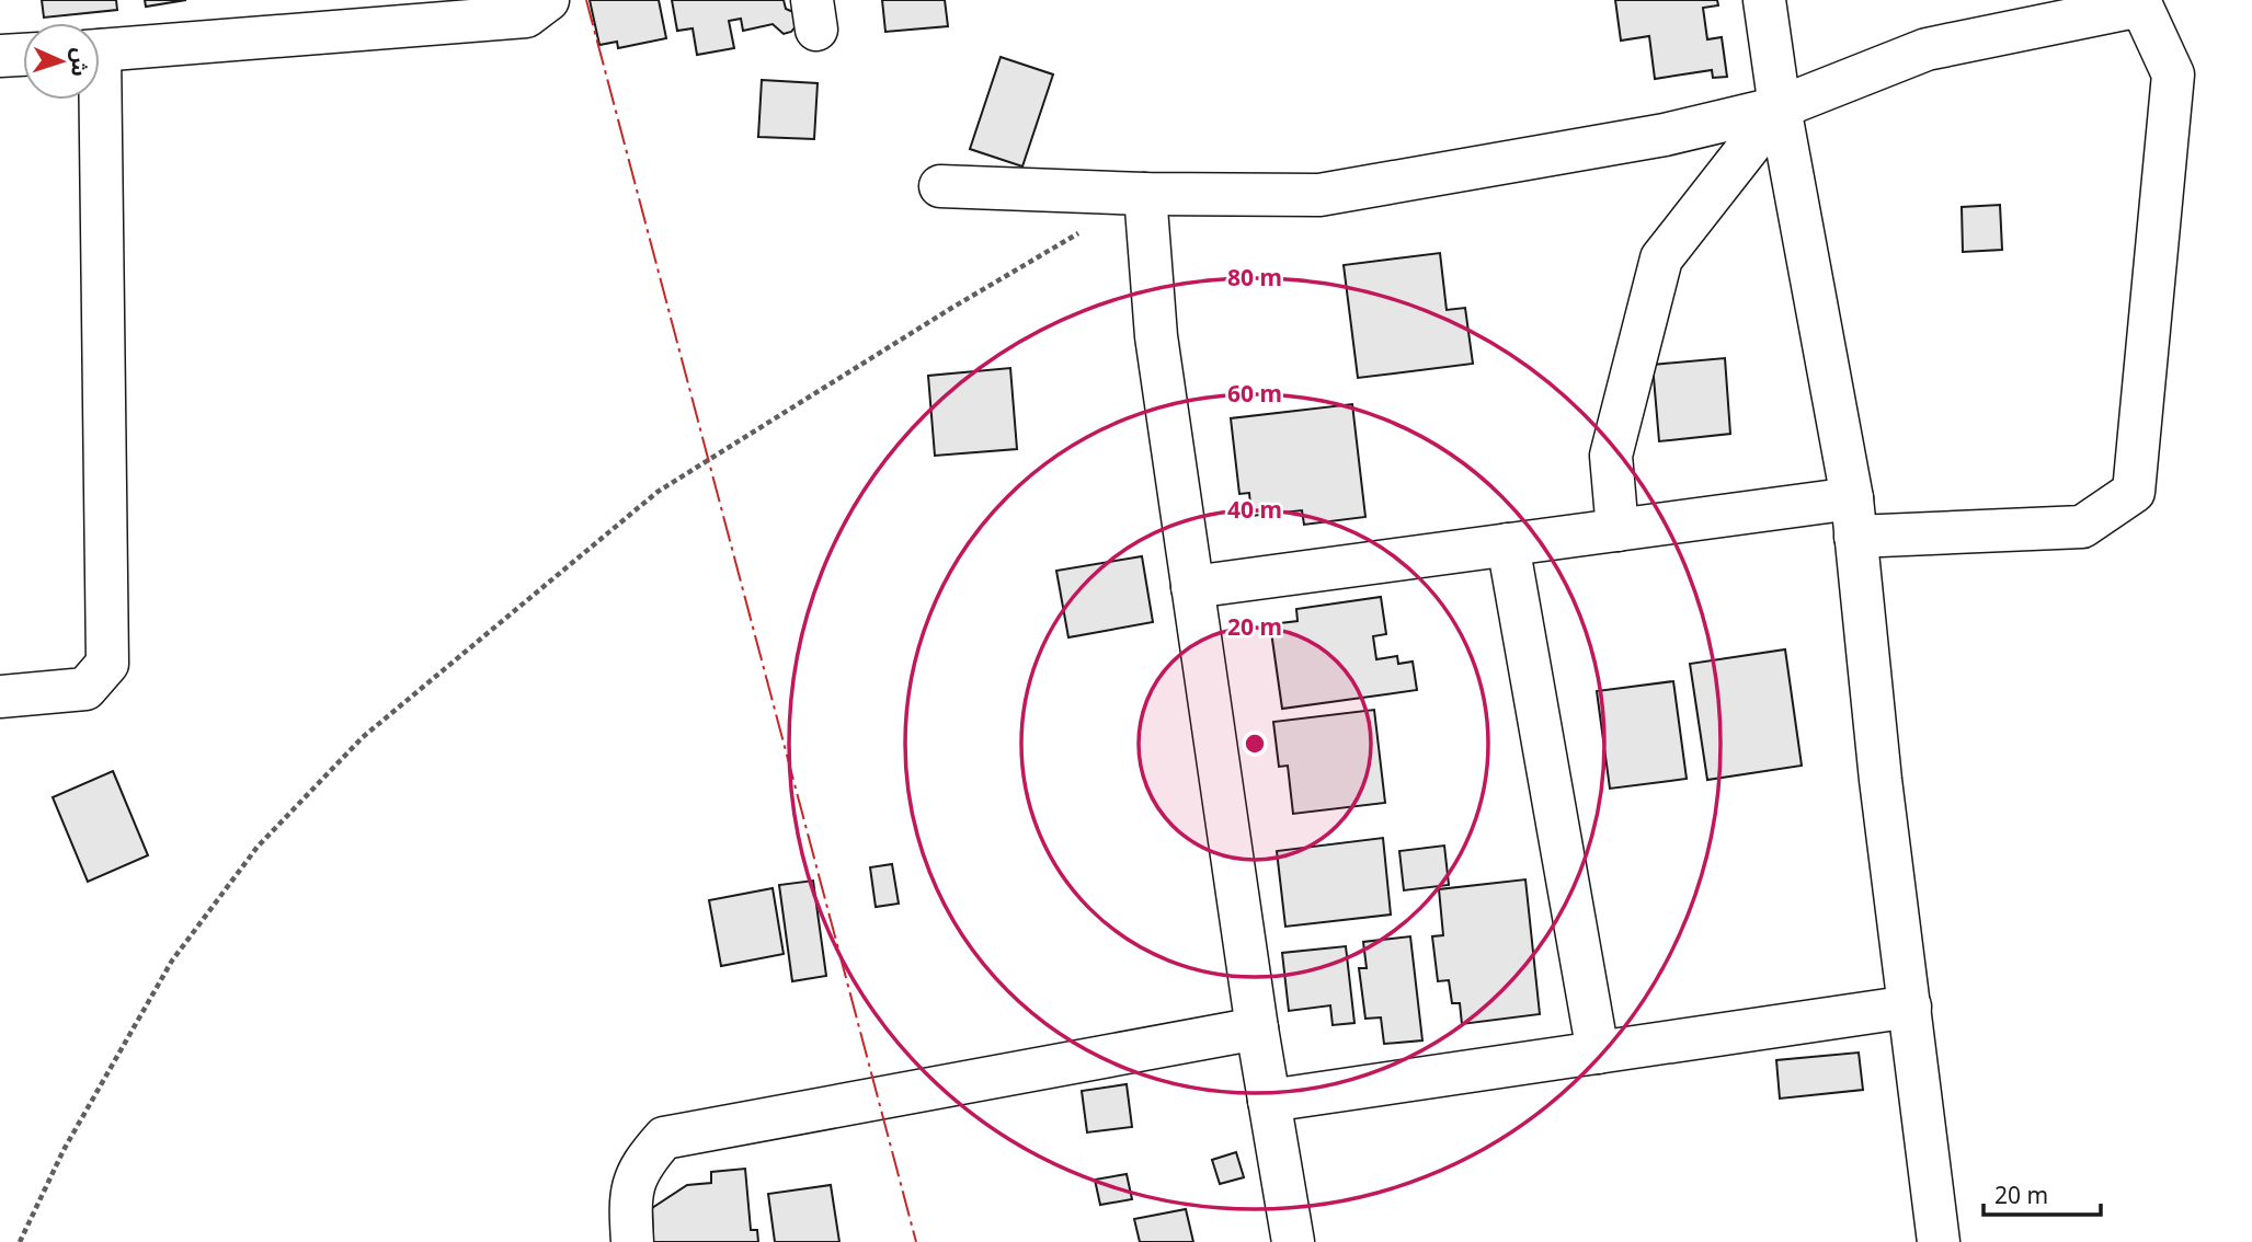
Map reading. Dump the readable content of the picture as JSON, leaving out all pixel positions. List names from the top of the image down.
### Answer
{
  "scale_bar": "20 m",
  "north": "right",
  "rings": [
    "80 m",
    "60 m",
    "40 m",
    "20 m"
  ]
}
